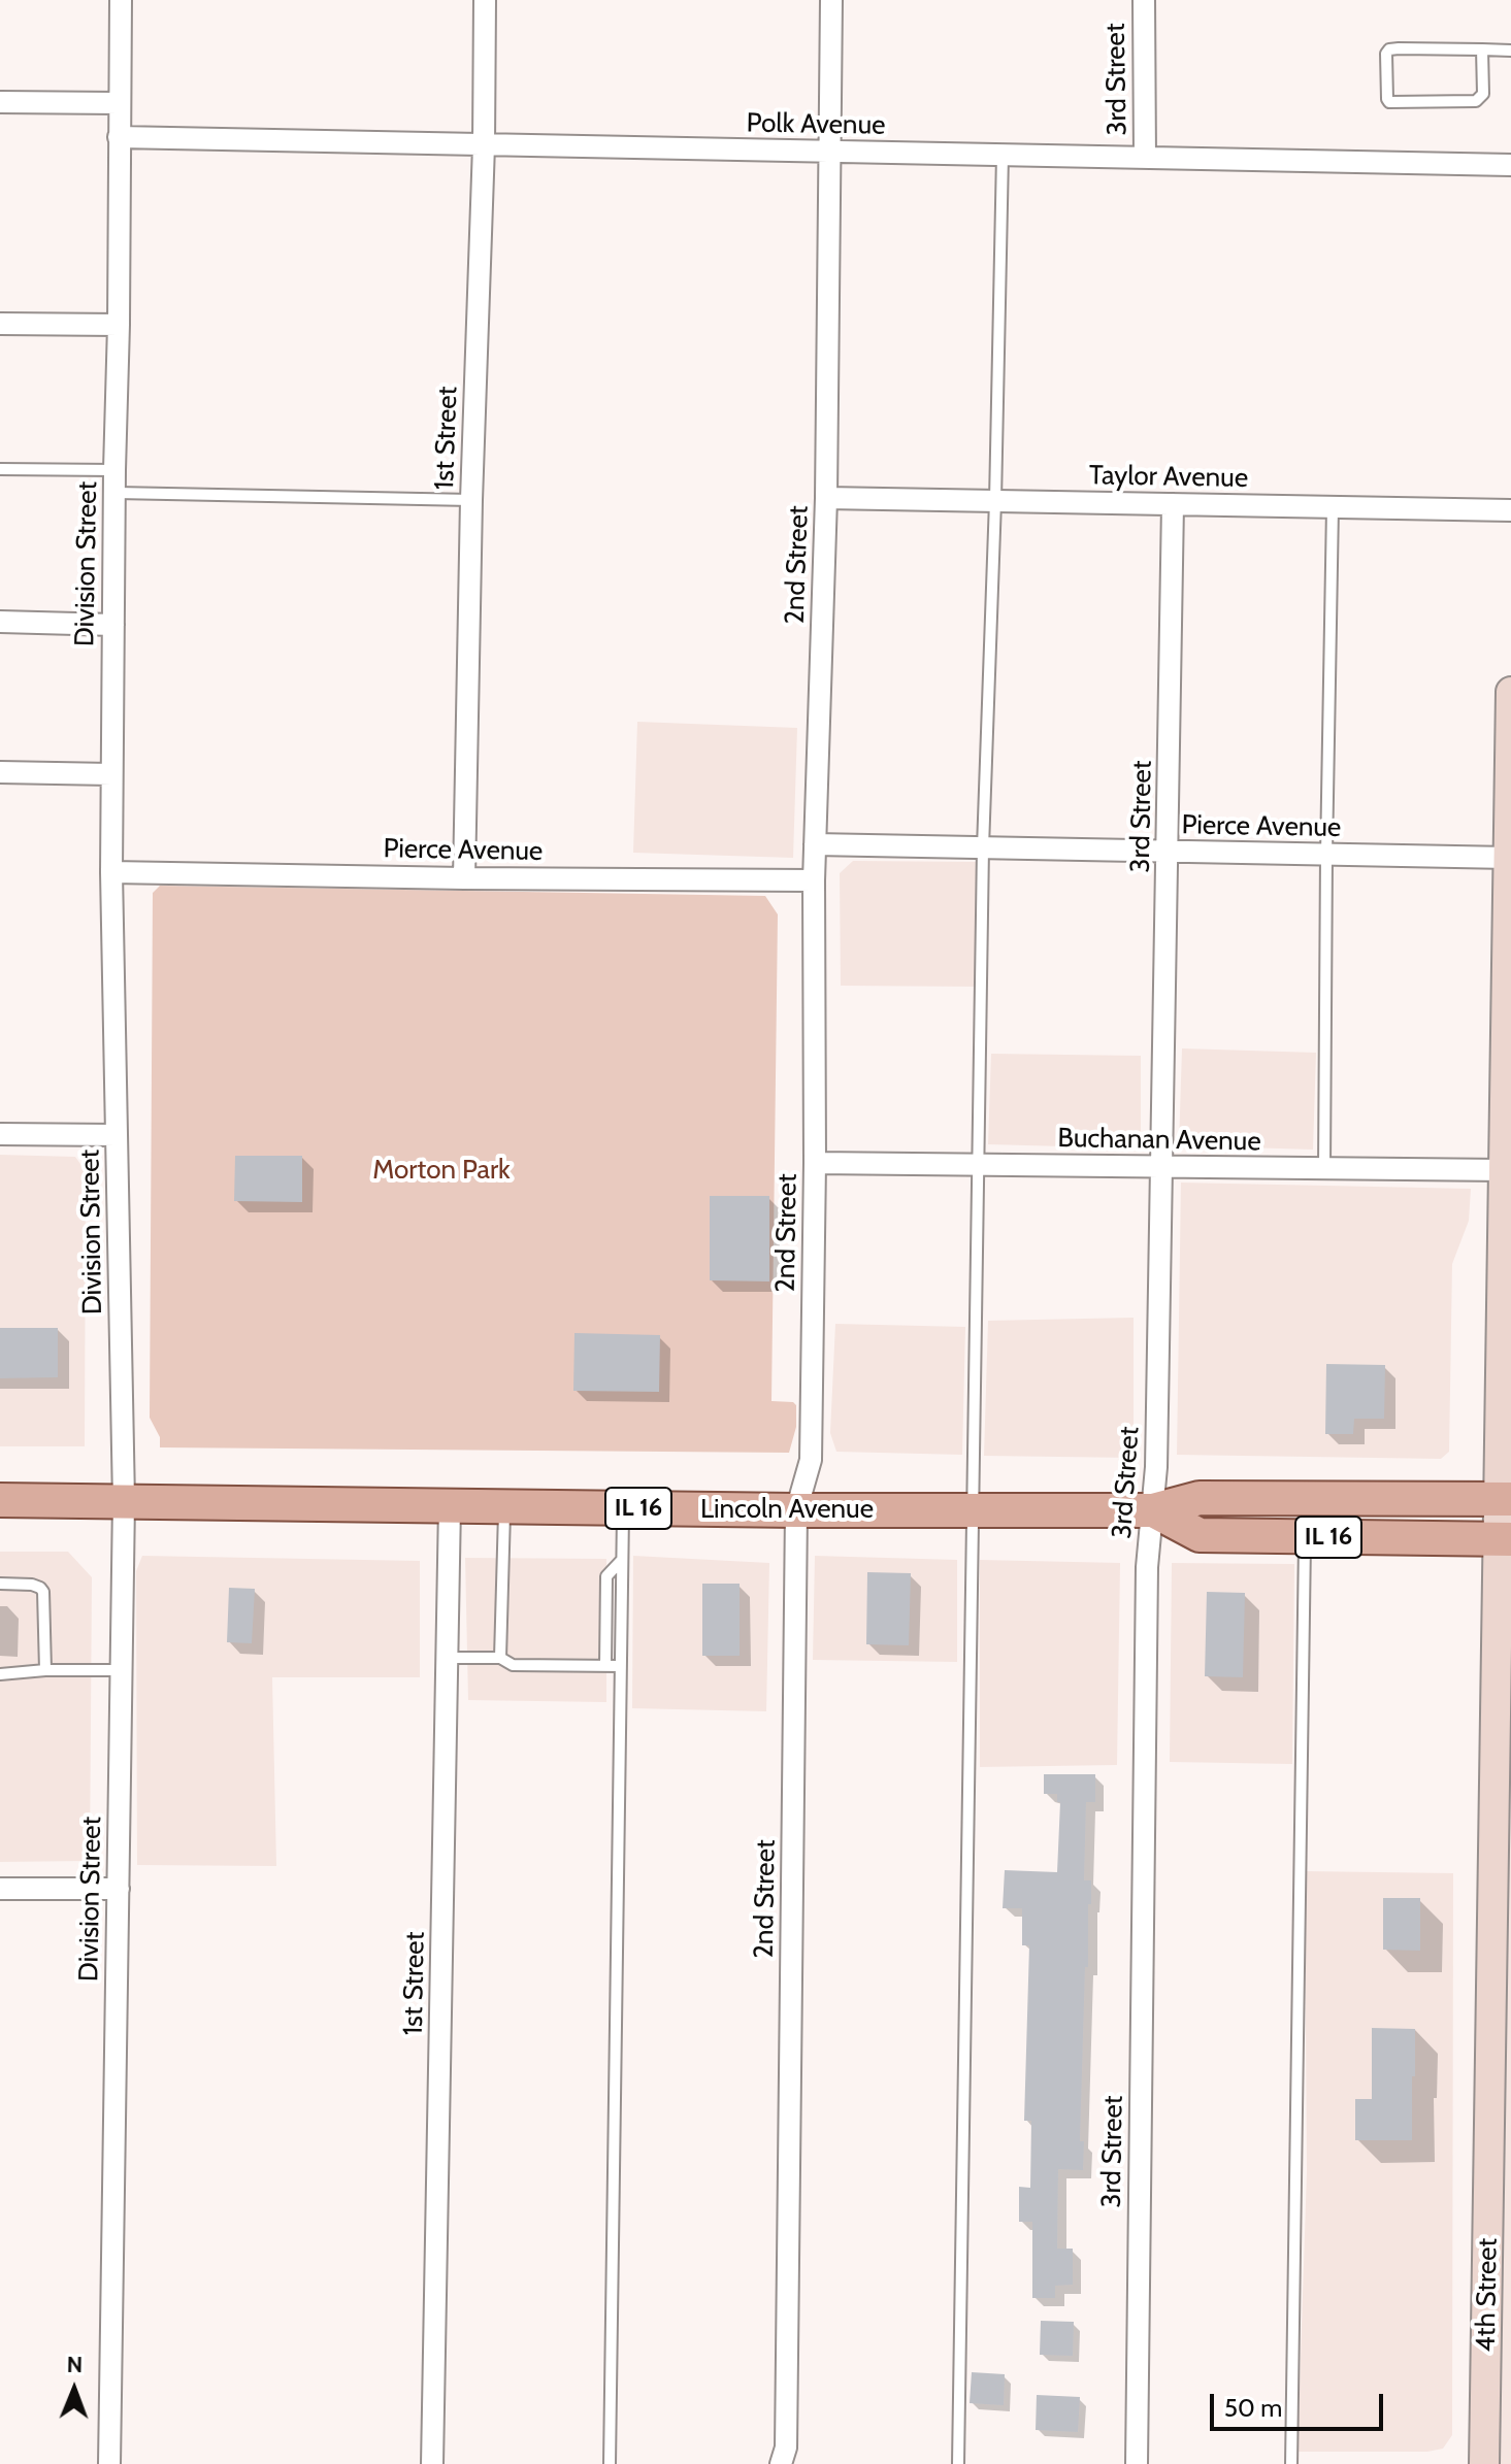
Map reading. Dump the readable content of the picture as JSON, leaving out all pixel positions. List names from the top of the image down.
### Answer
{
  "streets": {
    "main road": ["IL 16", "Lincoln Avenue"],
    "street": [
      "3rd Street",
      "Polk Avenue",
      "1st Street",
      "Taylor Avenue",
      "Division Street",
      "2nd Street",
      "Pierce Avenue",
      "Buchanan Avenue",
      "4th Street"
    ]
  },
  "crossings": [
    ["3rd Street", "Polk Avenue"],
    ["3rd Street", "Taylor Avenue"],
    ["3rd Street", "Pierce Avenue"],
    ["3rd Street", "Buchanan Avenue"],
    ["3rd Street", "Lincoln Avenue"],
    ["Polk Avenue", "1st Street"],
    ["Polk Avenue", "Division Street"],
    ["Polk Avenue", "2nd Street"],
    ["1st Street", "Pierce Avenue"],
    ["1st Street", "Lincoln Avenue"],
    ["Taylor Avenue", "2nd Street"],
    ["Division Street", "Pierce Avenue"],
    ["Division Street", "IL 16"],
    ["Division Street", "Lincoln Avenue"],
    ["2nd Street", "Pierce Avenue"],
    ["2nd Street", "Buchanan Avenue"],
    ["2nd Street", "Lincoln Avenue"],
    ["Pierce Avenue", "4th Street"],
    ["Buchanan Avenue", "4th Street"],
    ["IL 16", "Lincoln Avenue"],
    ["Lincoln Avenue", "4th Street"]
  ],
  "parks": ["Morton Park"],
  "scale_bar": "50 m",
  "north": "top"
}
